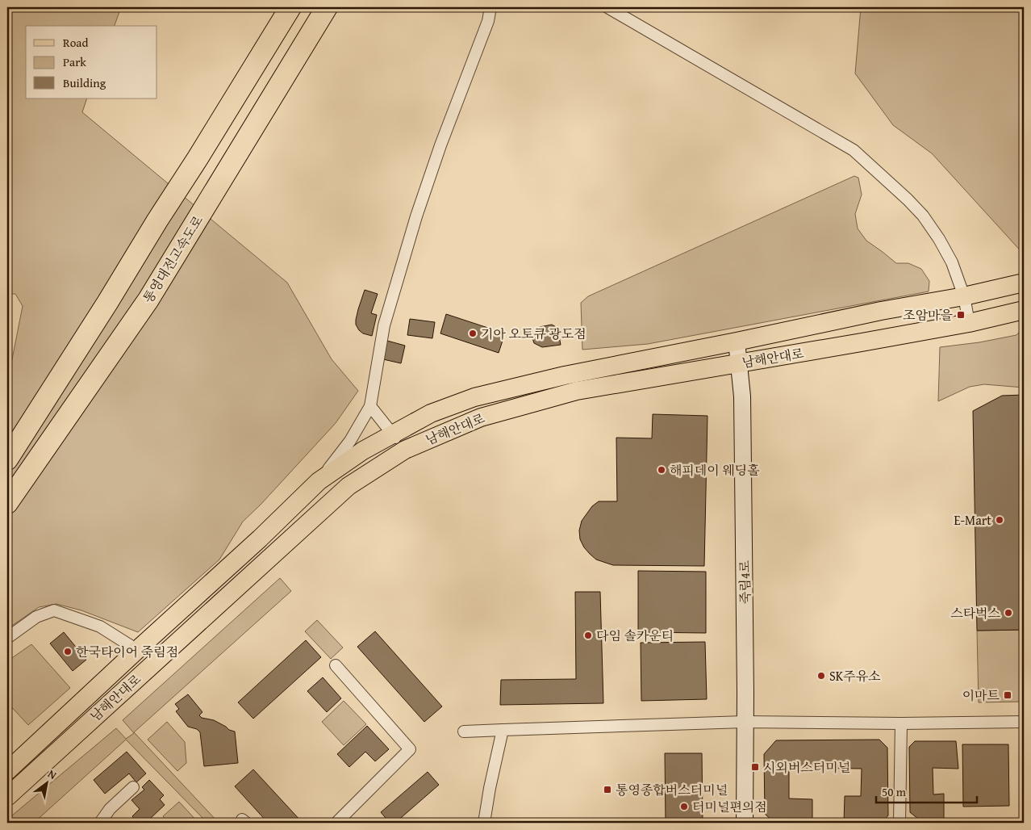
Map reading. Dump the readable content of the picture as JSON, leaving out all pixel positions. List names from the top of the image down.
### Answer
{
  "streets": {
    "highway": ["통영대전고속도로"],
    "main road": ["남해안대로"],
    "street": ["죽림4로"]
  },
  "crossings": [
    ["남해안대로", "죽림4로"]
  ],
  "places": {
    "transit": [
      "조암마을",
      "이마트",
      "시외버스터미널",
      "통영종합버스터미널"
    ],
    "other": [
      "기아 오토큐 광도점",
      "해피데이 웨딩홀",
      "E-Mart",
      "스타벅스",
      "다임 솔카운티",
      "한국타이어 죽림점",
      "SK주유소",
      "터미널편의점"
    ]
  },
  "legend": ["Road", "Park", "Building"],
  "scale_bar": "50 m",
  "north": "top right"
}
